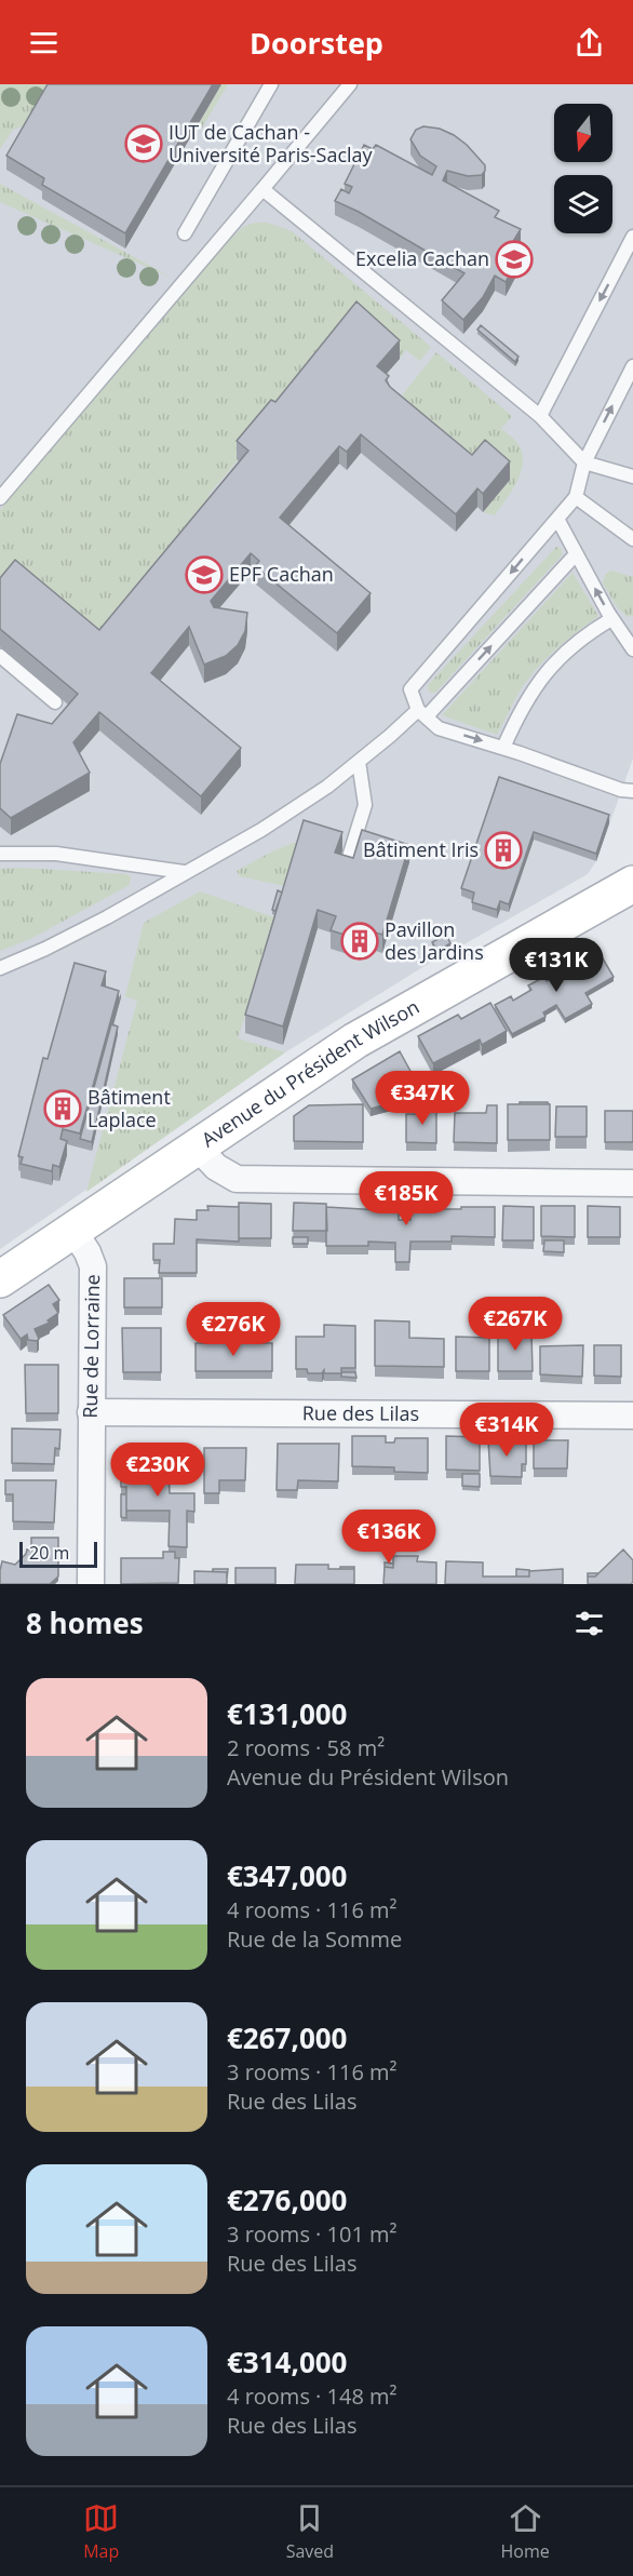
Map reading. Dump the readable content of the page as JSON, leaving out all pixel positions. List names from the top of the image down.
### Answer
{
  "streets": {
    "street": ["Avenue du Président Wilson", "Rue de Lorraine", "Rue des Lilas"]
  },
  "crossings": [
    ["Avenue du Président Wilson", "Rue de Lorraine"],
    ["Rue de Lorraine", "Rue des Lilas"]
  ],
  "places": {
    "school or university": ["IUT de Cachan - Université Paris-Saclay", "Excelia Cachan", "EPF Cachan"],
    "building": ["Bâtiment Iris", "Pavillon des Jardins", "Bâtiment Laplace"]
  },
  "scale_bar": "20 m",
  "north": "bottom",
  "page": {
    "header": "Doorstep",
    "price": [
      "€131K",
      "€347K",
      "€185K",
      "€267K",
      "€276K",
      "€314K",
      "€230K",
      "€136K"
    ],
    "scale": "20 m",
    "heading": "8 homes",
    "list": [
      {
        "name": "€131,000",
        "note": "2 rooms · 58 m² · Avenue du Président Wilson"
      },
      {
        "name": "€347,000",
        "note": "4 rooms · 116 m² · Rue de la Somme"
      },
      {
        "name": "€267,000",
        "note": "3 rooms · 116 m² · Rue des Lilas"
      },
      {
        "name": "€276,000",
        "note": "3 rooms · 101 m² · Rue des Lilas"
      },
      {
        "name": "€314,000",
        "note": "4 rooms · 148 m² · Rue des Lilas"
      }
    ],
    "tabs": ["Map", "Saved", "Home"]
  }
}
